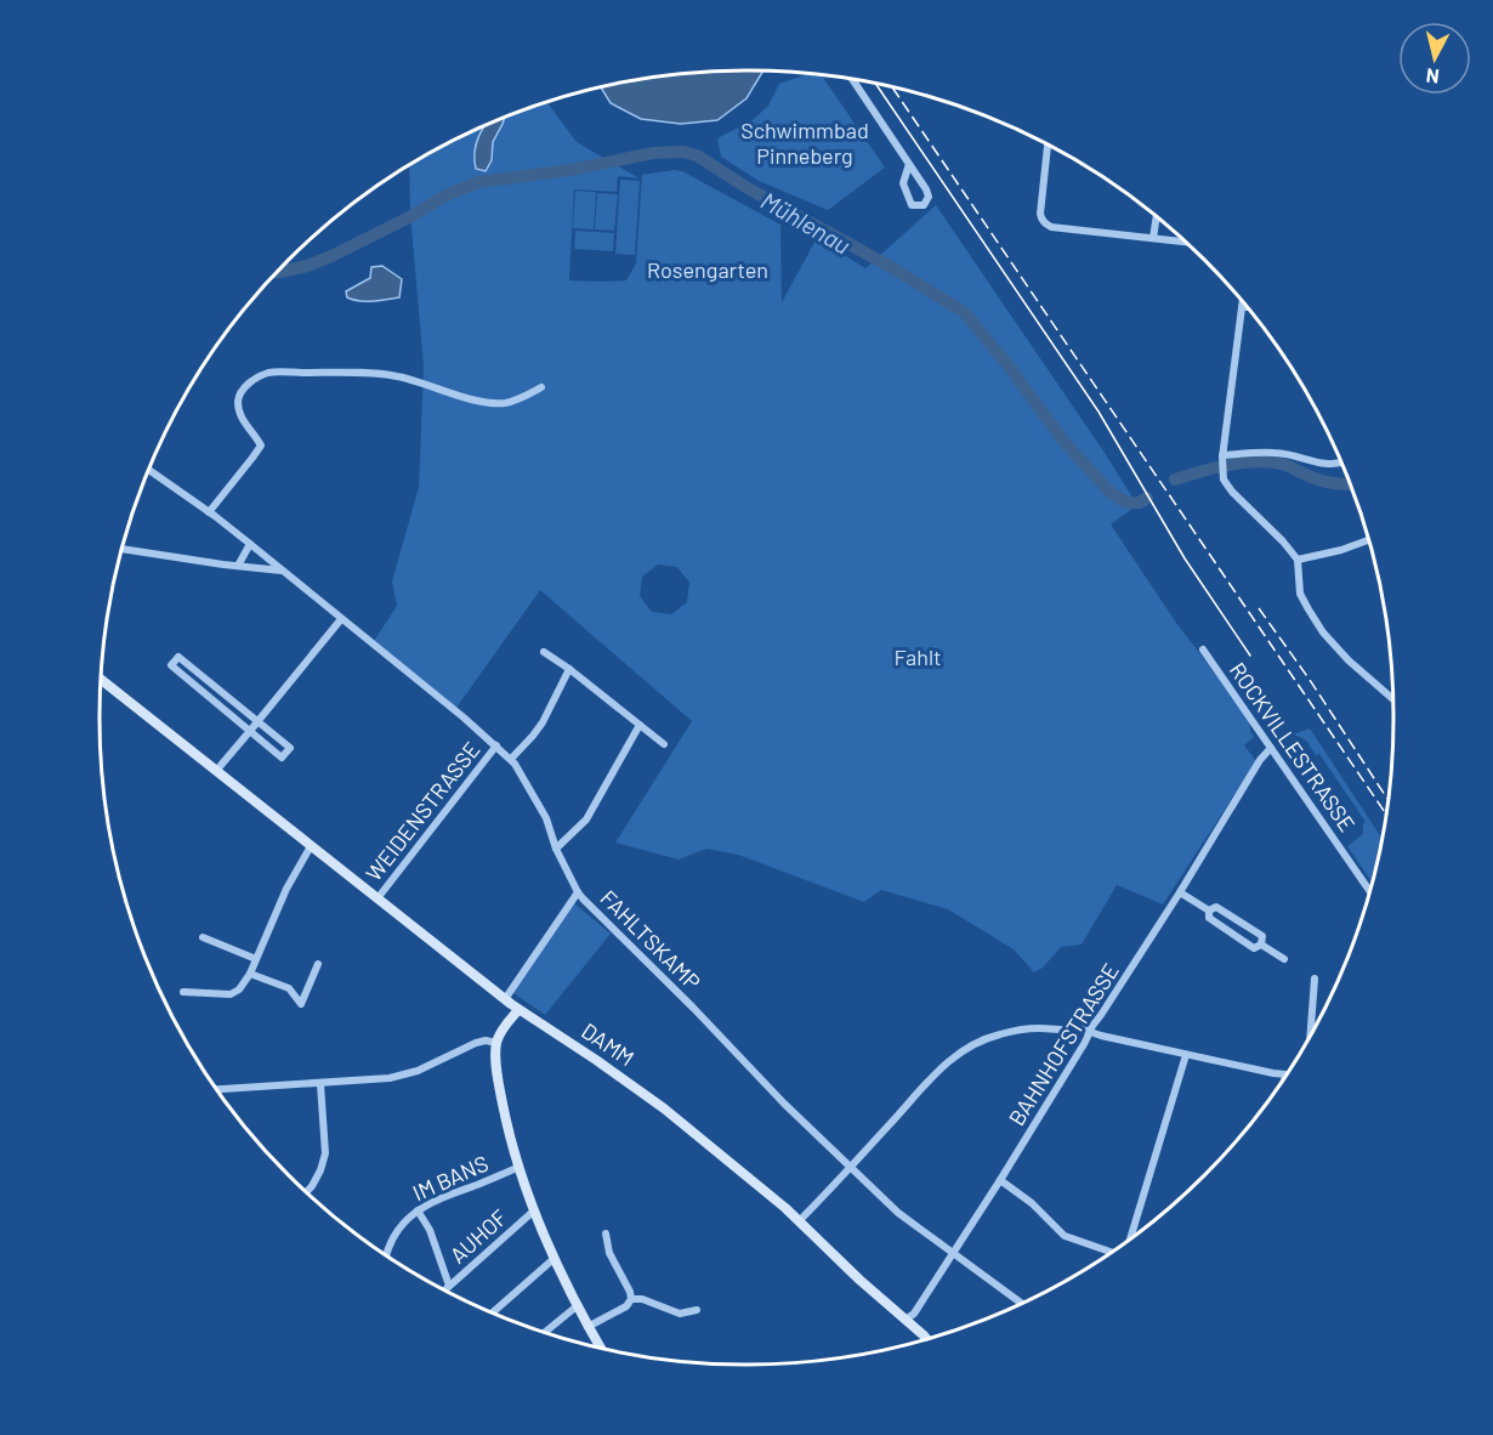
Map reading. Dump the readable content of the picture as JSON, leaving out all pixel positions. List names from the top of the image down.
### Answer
{
  "streets": {
    "main road": ["DAMM"],
    "street": [
      "ROCKVILLESTRASSE",
      "WEIDENSTRASSE",
      "FAHLTSKAMP",
      "BAHNHOFSTRASSE",
      "IM BANS",
      "AUHOF"
    ]
  },
  "crossings": [
    ["ROCKVILLESTRASSE", "BAHNHOFSTRASSE"],
    ["WEIDENSTRASSE", "FAHLTSKAMP"],
    ["WEIDENSTRASSE", "DAMM"],
    ["FAHLTSKAMP", "BAHNHOFSTRASSE"],
    ["DAMM", "BAHNHOFSTRASSE"],
    ["IM BANS", "AUHOF"]
  ],
  "water": ["Mühlenau"],
  "parks": ["Schwimmbad Pinneberg", "Rosengarten", "Fahlt"],
  "north": "bottom"
}
